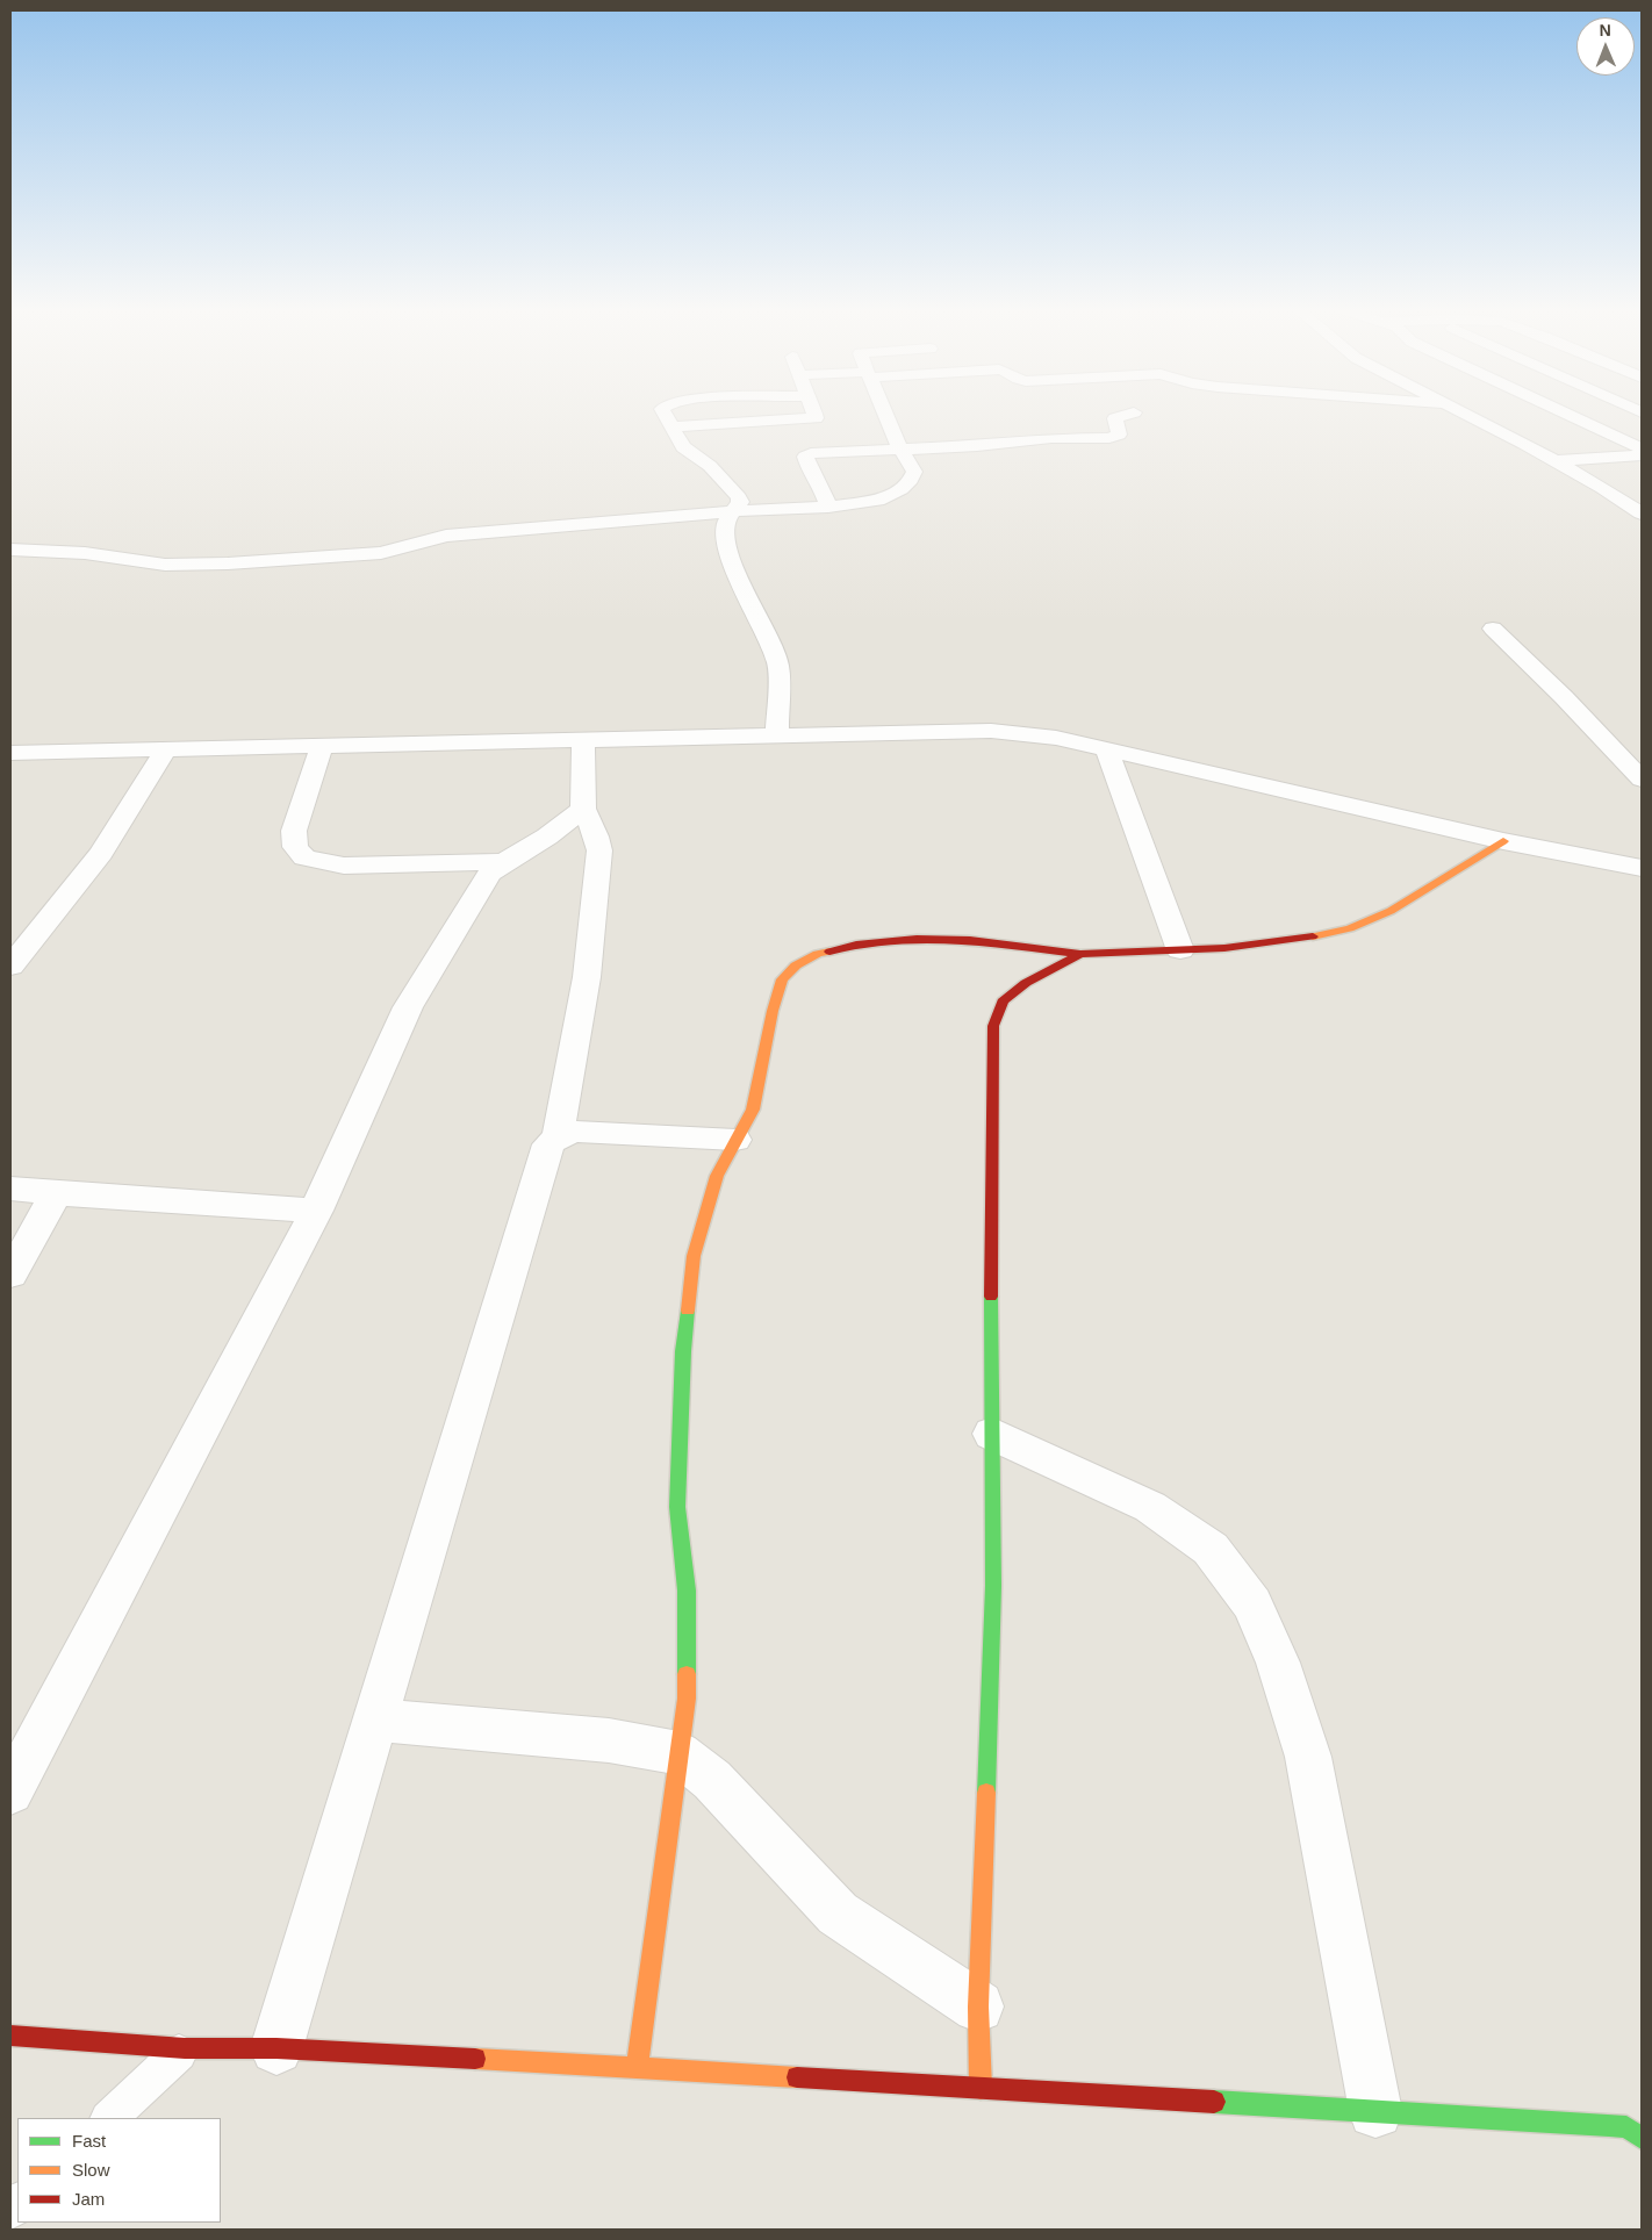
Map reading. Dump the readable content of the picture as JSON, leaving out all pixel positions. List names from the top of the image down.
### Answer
{
  "legend": ["Fast", "Slow", "Jam"],
  "north": "top"
}
